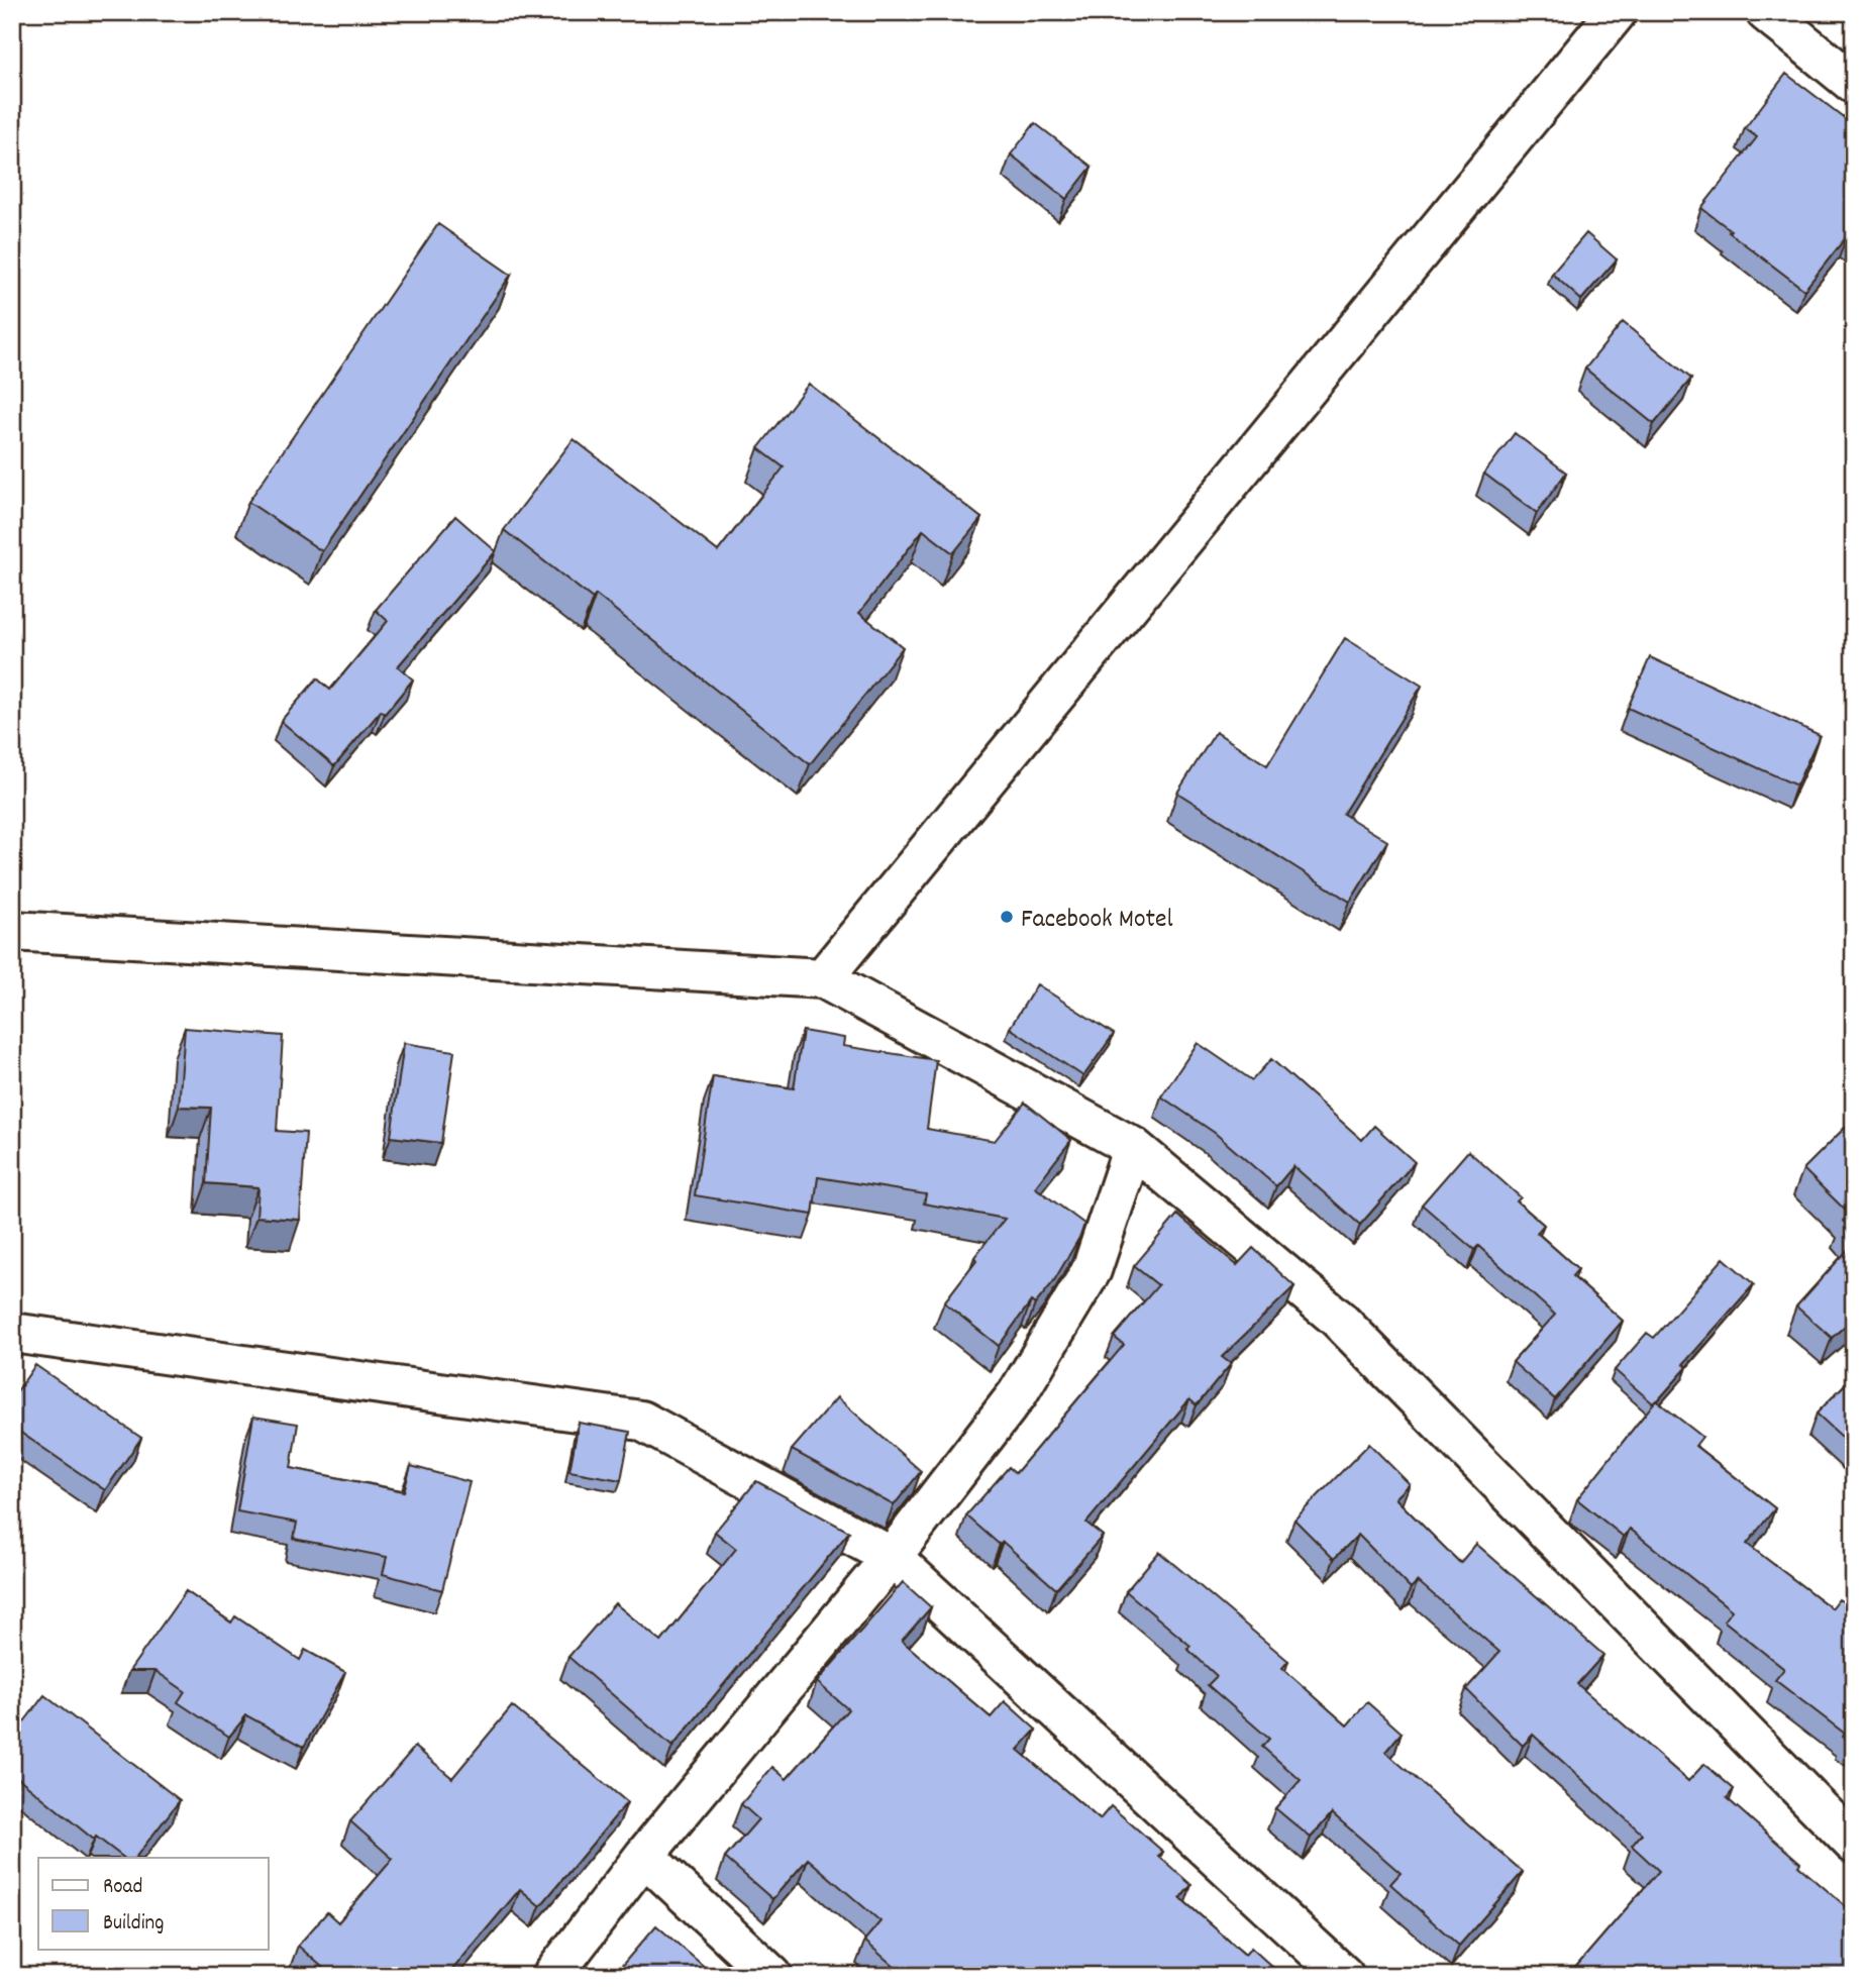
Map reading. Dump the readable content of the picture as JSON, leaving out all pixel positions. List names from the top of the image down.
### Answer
{
  "places": ["Facebook Motel"],
  "legend": ["Road", "Building"]
}
